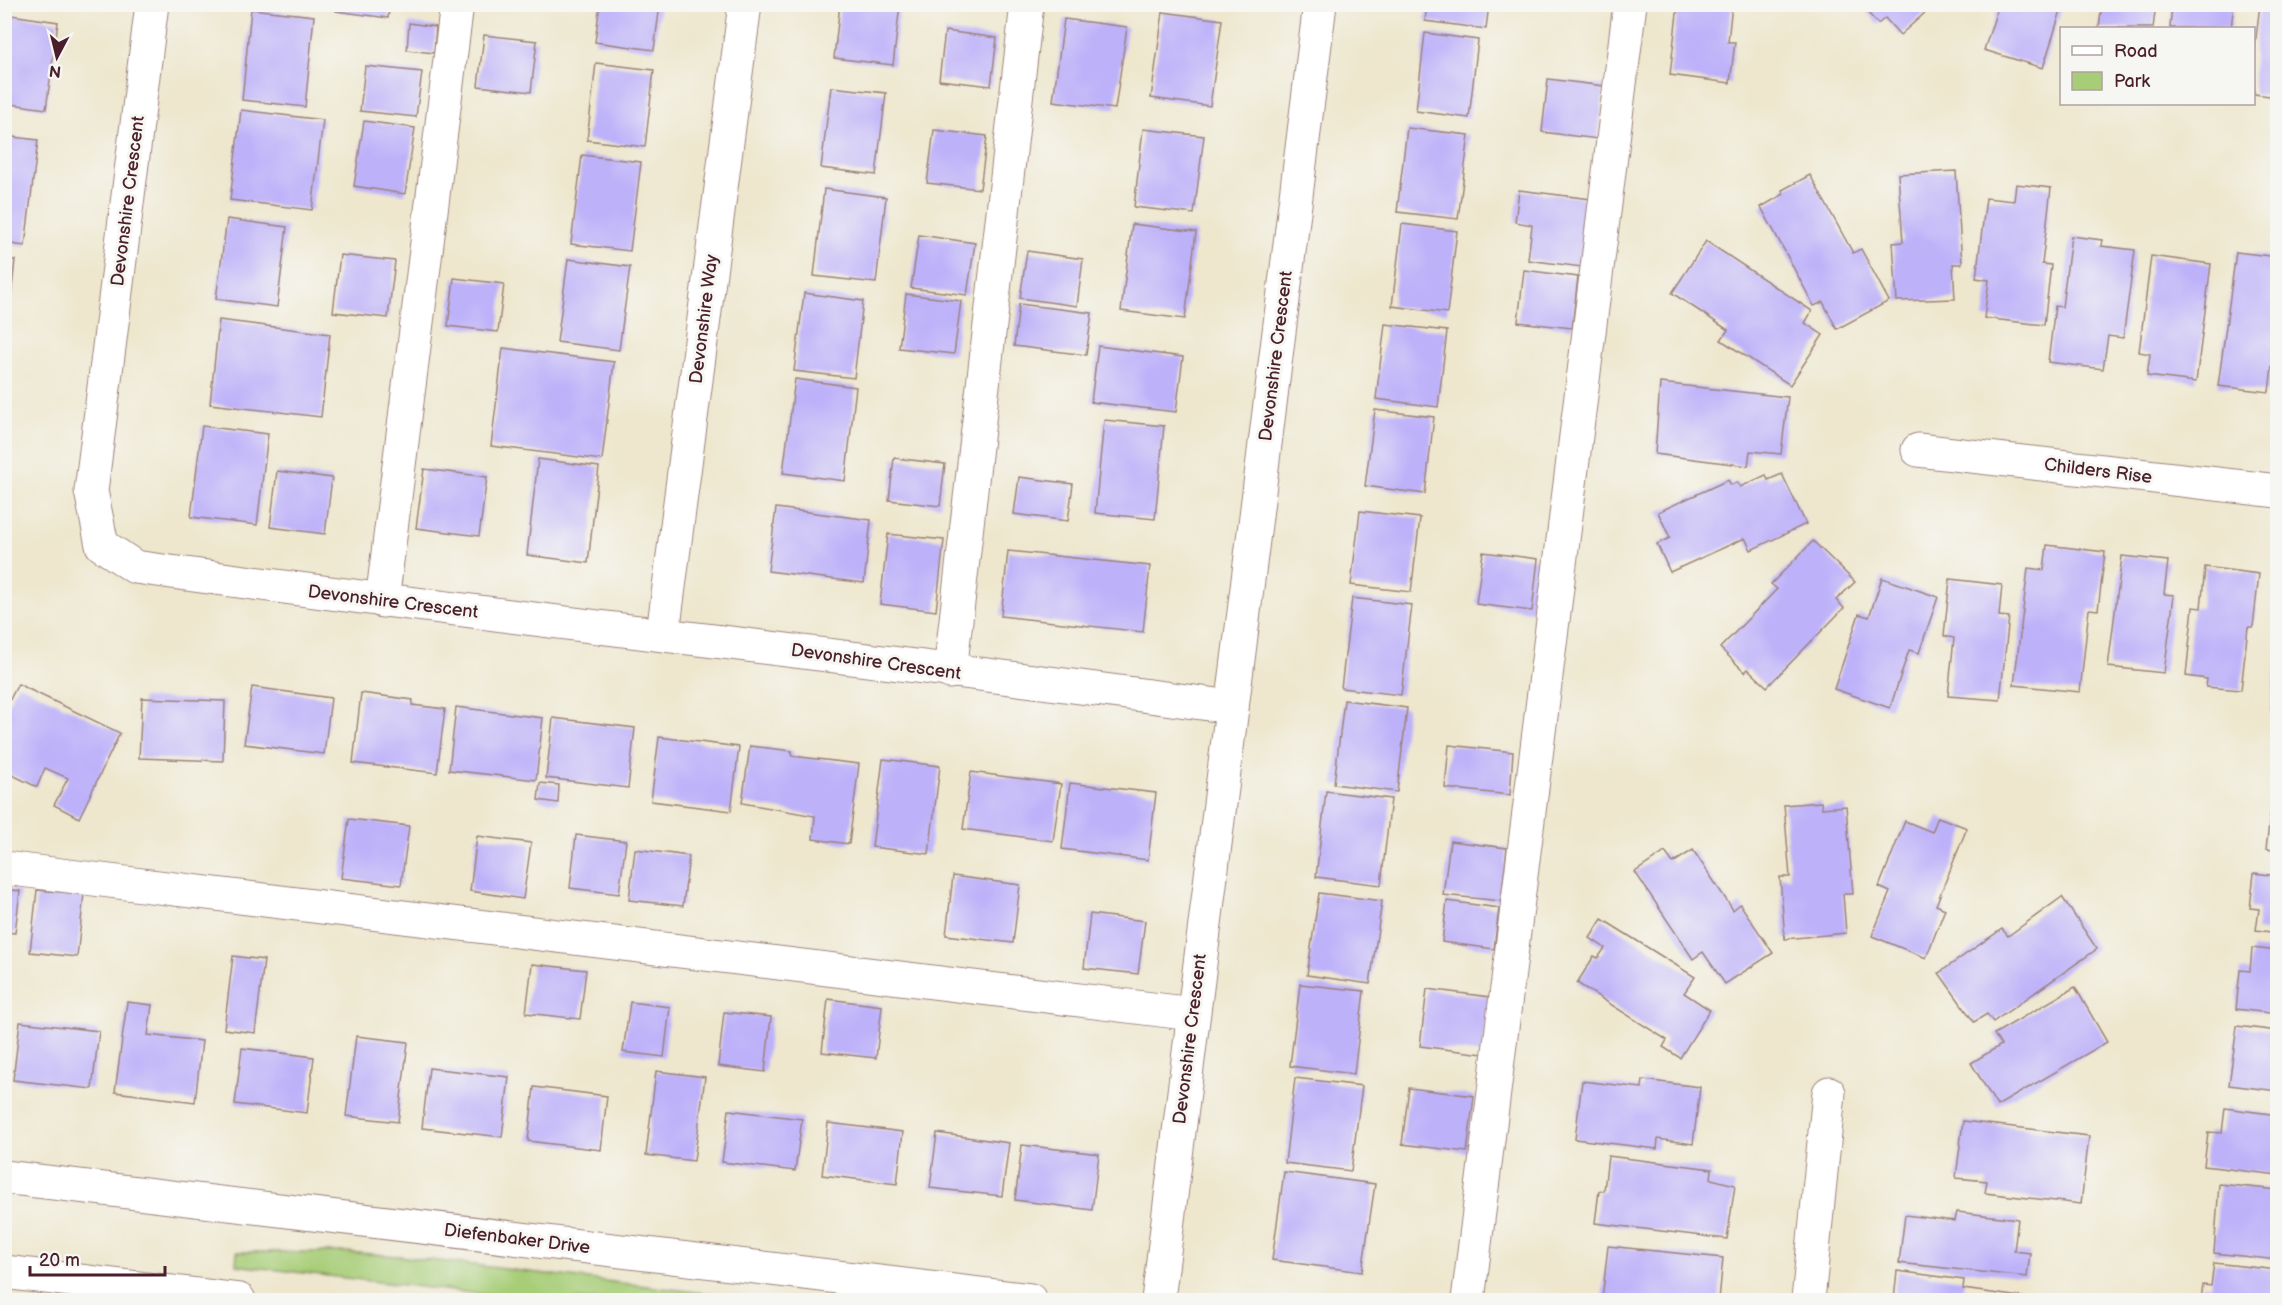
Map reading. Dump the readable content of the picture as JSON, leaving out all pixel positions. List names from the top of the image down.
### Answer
{
  "streets": {
    "street": [
      "Devonshire Crescent",
      "Devonshire Way",
      "Childers Rise",
      "Diefenbaker Drive"
    ]
  },
  "crossings": [
    ["Devonshire Crescent", "Devonshire Way"]
  ],
  "legend": ["Road", "Park"],
  "scale_bar": "20 m",
  "north": "bottom"
}
